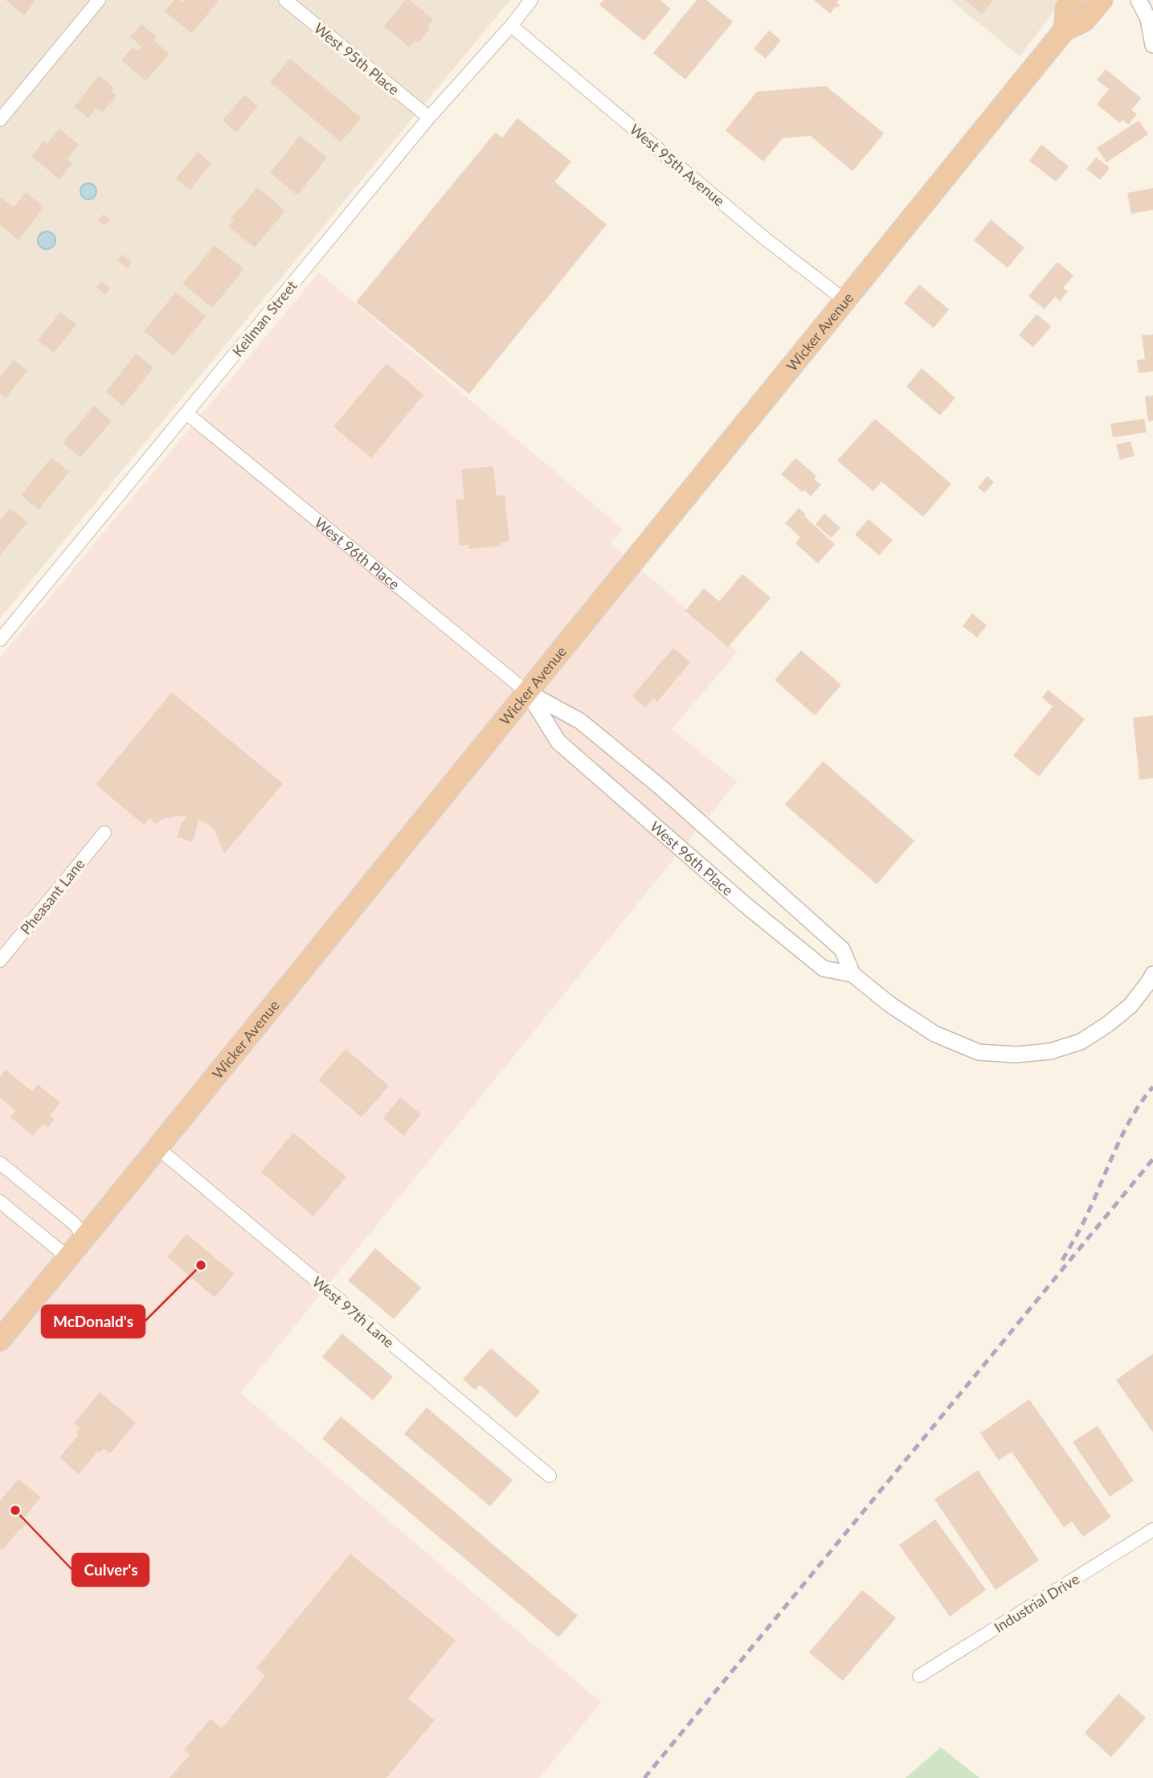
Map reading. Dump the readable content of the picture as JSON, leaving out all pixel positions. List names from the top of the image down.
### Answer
{
  "streets": {
    "highway": ["Wicker Avenue"],
    "street": [
      "West 95th Place",
      "West 95th Avenue",
      "Keilman Street",
      "West 96th Place",
      "Pheasant Lane",
      "West 97th Lane",
      "Industrial Drive"
    ]
  },
  "crossings": [
    ["West 95th Place", "Keilman Street"],
    ["West 95th Avenue", "Keilman Street"],
    ["West 95th Avenue", "Wicker Avenue"],
    ["Keilman Street", "West 96th Place"],
    ["Wicker Avenue", "West 96th Place"],
    ["Wicker Avenue", "West 97th Lane"]
  ],
  "places": ["McDonald's", "Culver's"]
}
